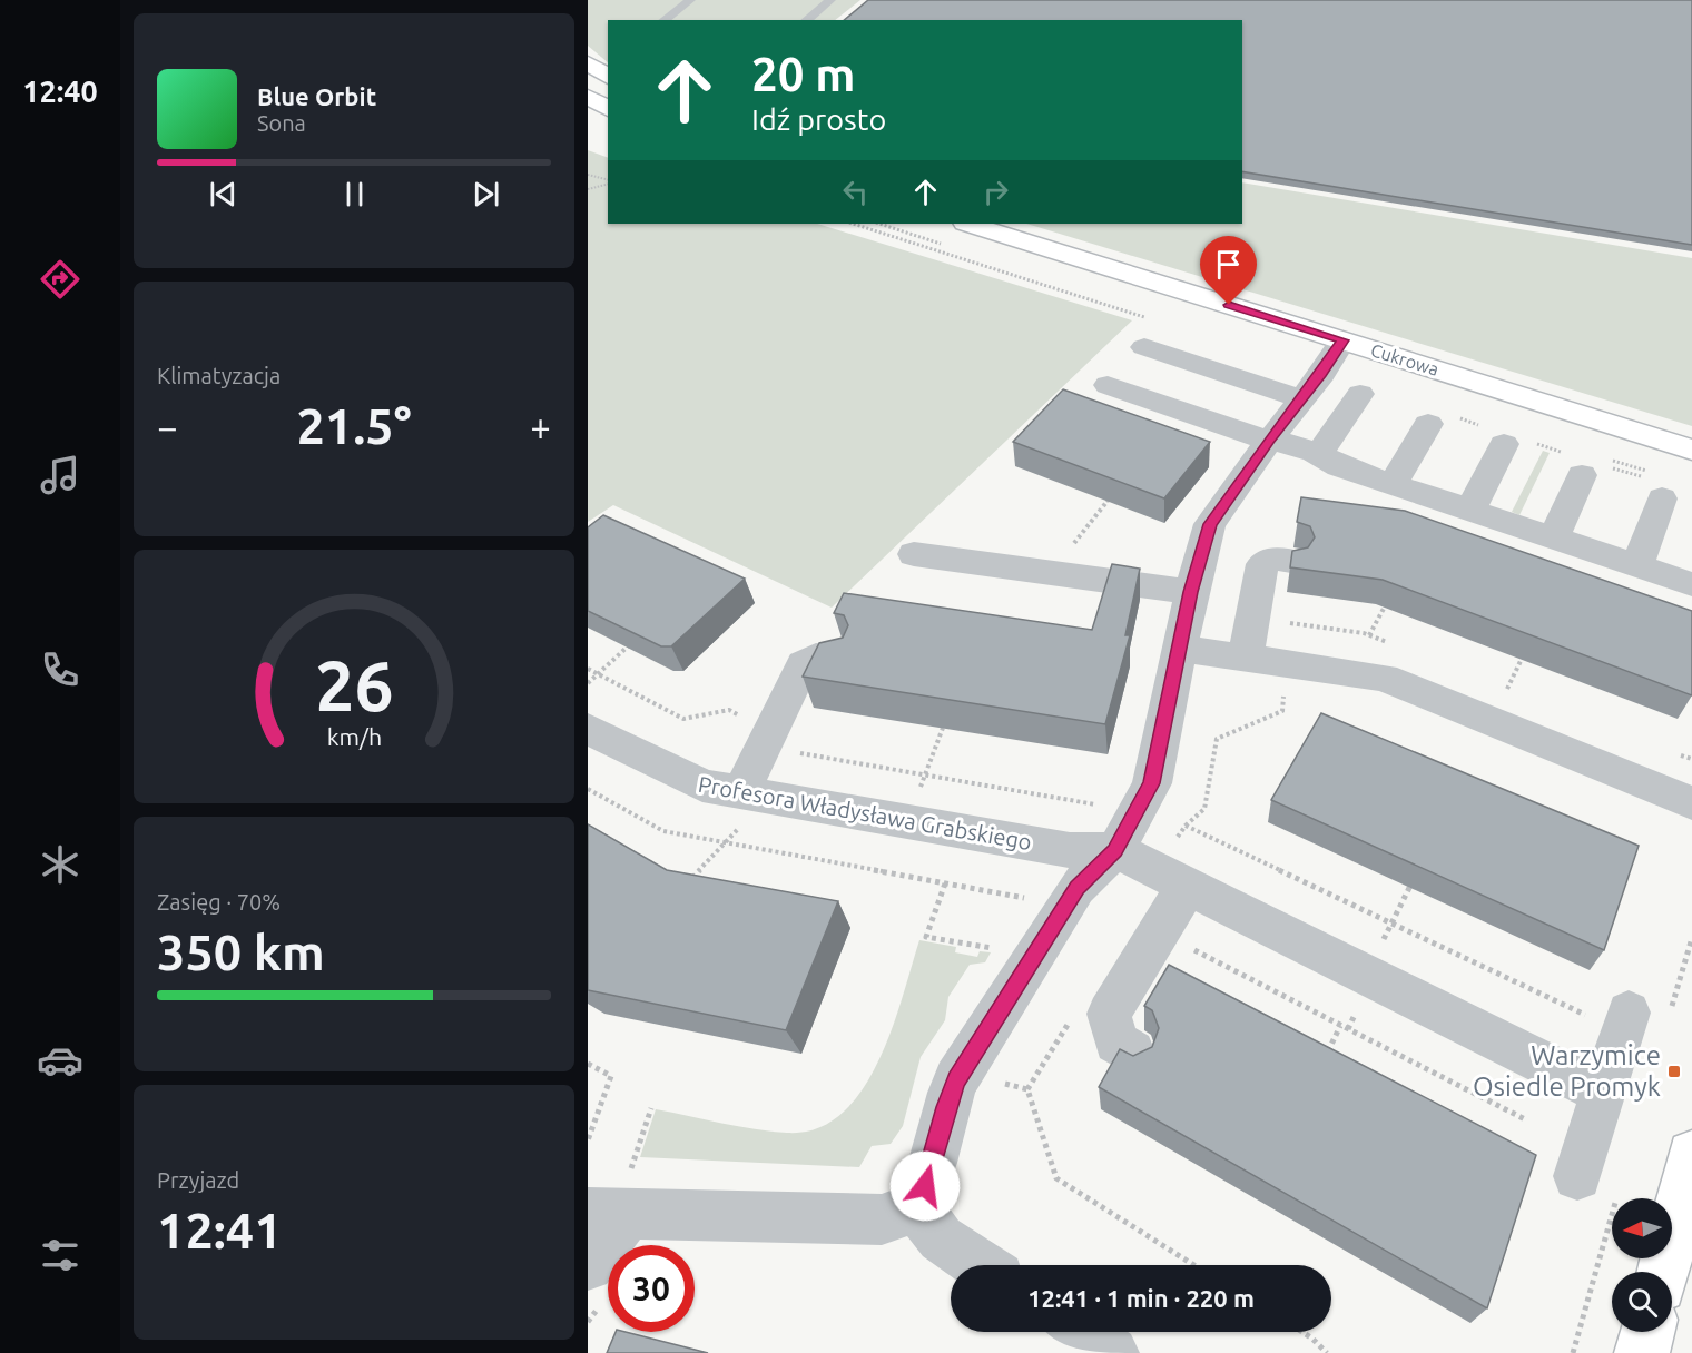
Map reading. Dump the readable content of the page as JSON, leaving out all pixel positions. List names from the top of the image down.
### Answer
{
  "streets": {
    "street": ["Cukrowa", "Profesora Władysława Grabskiego"]
  },
  "places": {
    "transit": ["Warzymice Osiedle Promyk"]
  },
  "north": "left",
  "page": {
    "tabs": "12:40",
    "turn": ["20 m", "Idź prosto"],
    "song": ["Blue Orbit", "Sona"],
    "tile": [
      "Klimatyzacja",
      ["Zasięg · 70%", "350 km"],
      ["Przyjazd", "12:41"]
    ],
    "heat": ["−", "21.5°", "+"],
    "limit": "30",
    "trip": "12:41 · 1 min · 220 m",
    "gauge": ["26", "km/h"]
  }
}
